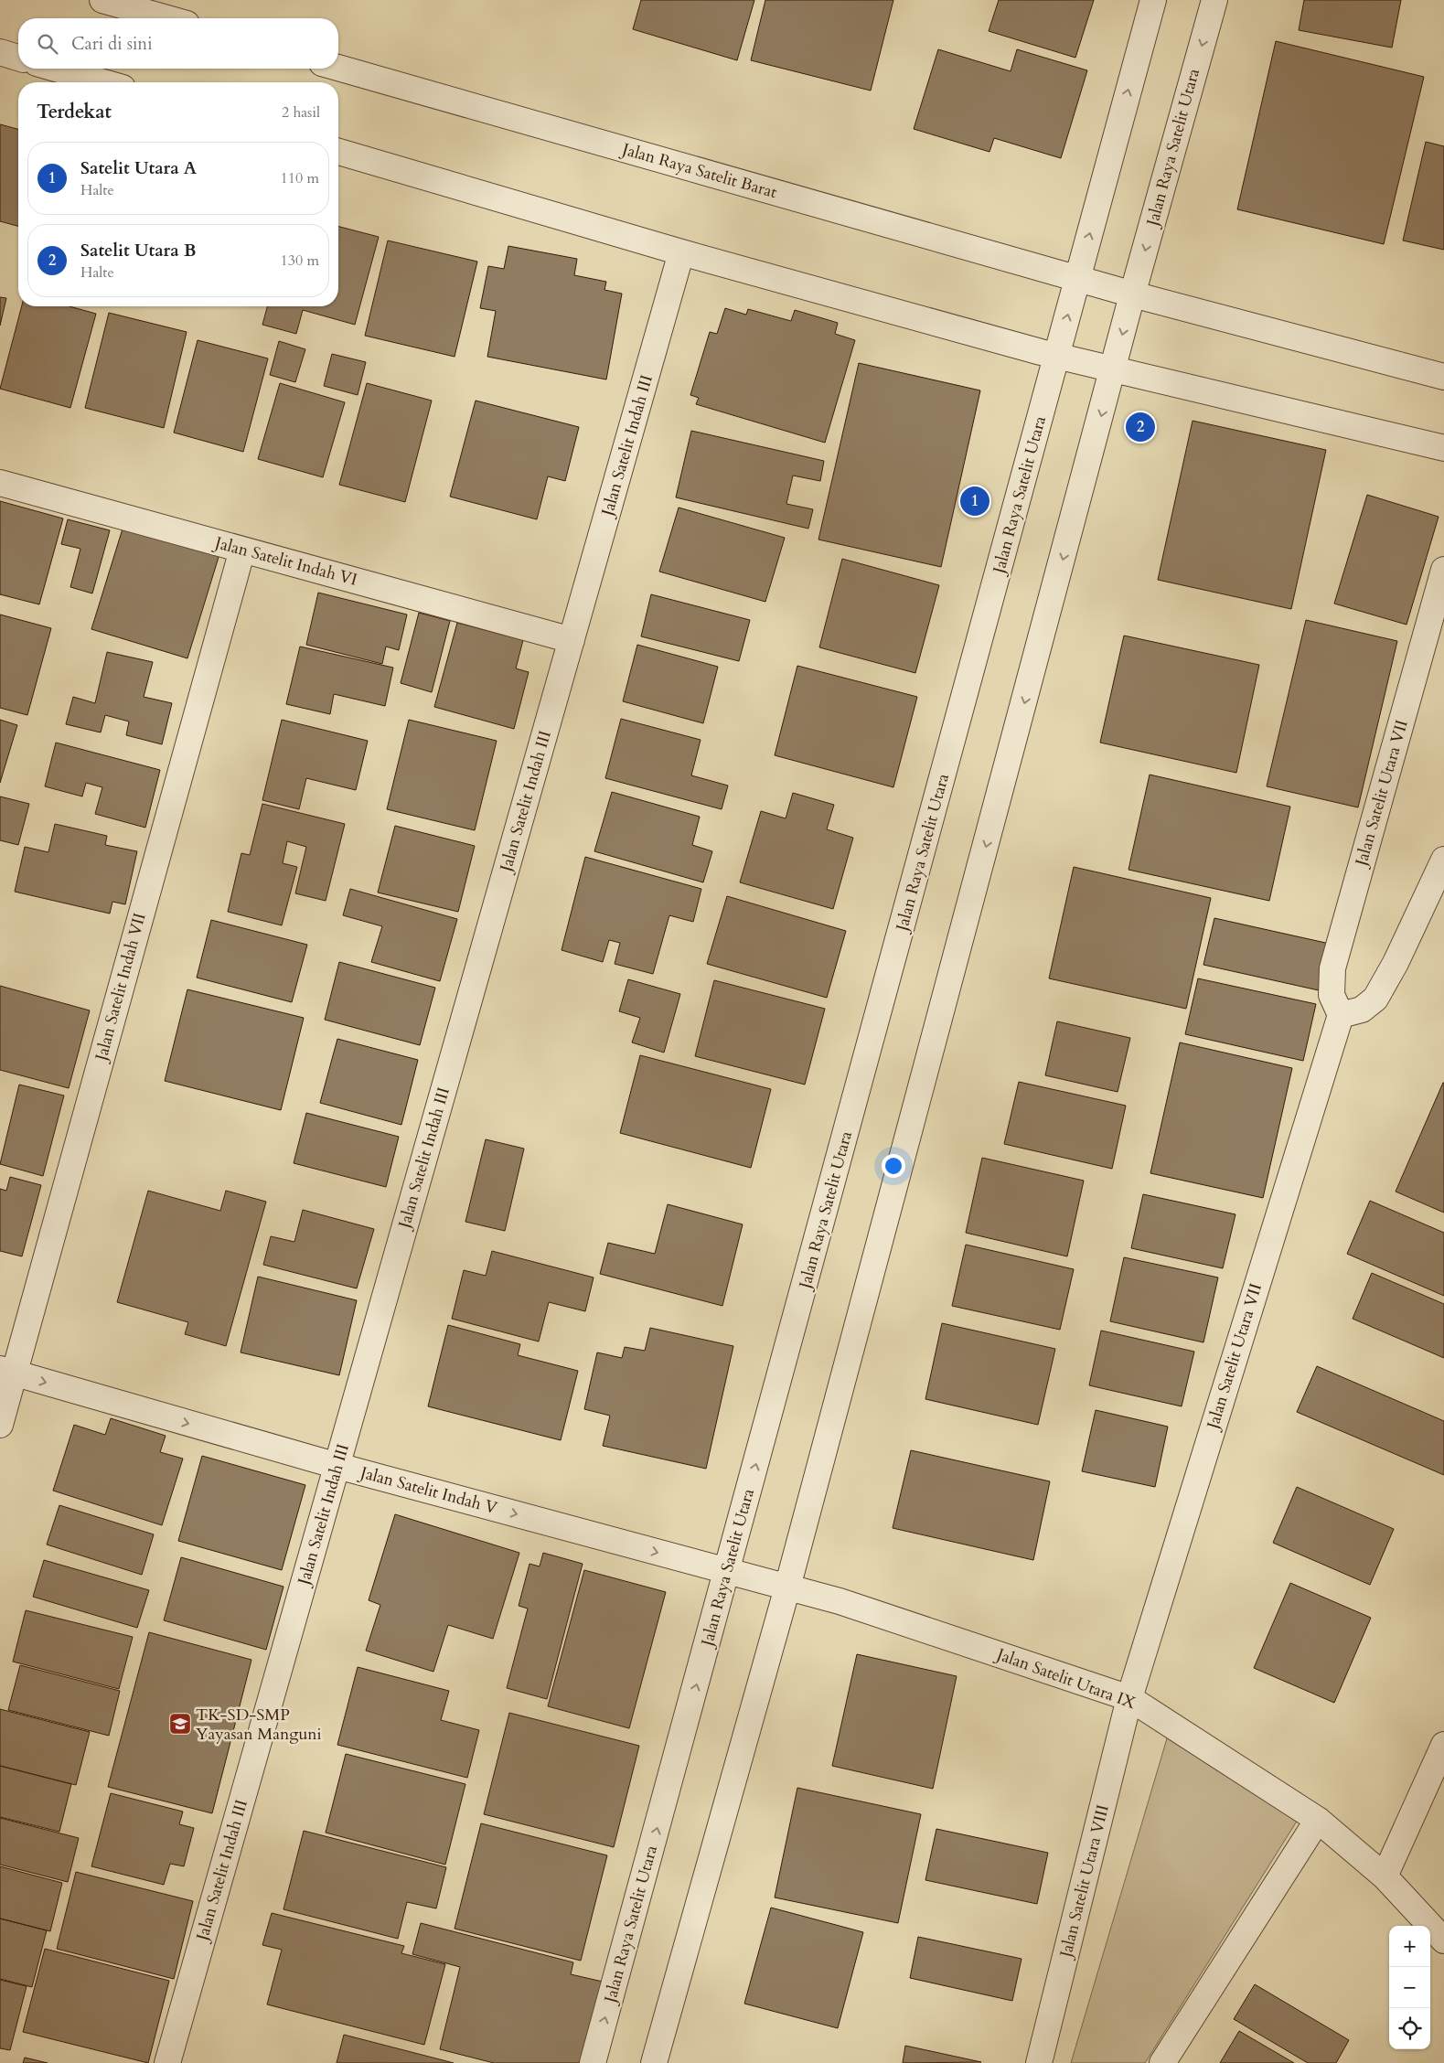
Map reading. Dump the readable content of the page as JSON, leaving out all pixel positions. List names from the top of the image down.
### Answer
{
  "streets": {
    "street": [
      "Jalan Raya Satelit Utara",
      "Jalan Raya Satelit Barat",
      "Jalan Satelit Indah III",
      "Jalan Satelit Indah VI",
      "Jalan Satelit Utara VII",
      "Jalan Satelit Indah VII",
      "Jalan Satelit Indah V",
      "Jalan Satelit Utara IX",
      "Jalan Satelit Utara VIII"
    ]
  },
  "crossings": [
    ["Jalan Raya Satelit Utara", "Jalan Raya Satelit Barat"],
    ["Jalan Raya Satelit Utara", "Jalan Satelit Indah V"],
    ["Jalan Raya Satelit Utara", "Jalan Satelit Utara IX"],
    ["Jalan Satelit Indah III", "Jalan Satelit Indah VI"],
    ["Jalan Satelit Indah III", "Jalan Satelit Indah V"],
    ["Jalan Satelit Indah VI", "Jalan Satelit Indah VII"],
    ["Jalan Satelit Utara VII", "Jalan Satelit Utara IX"],
    ["Jalan Satelit Utara VII", "Jalan Satelit Utara VIII"],
    ["Jalan Satelit Indah VII", "Jalan Satelit Indah V"],
    ["Jalan Satelit Indah V", "Jalan Satelit Utara IX"],
    ["Jalan Satelit Utara IX", "Jalan Satelit Utara VIII"]
  ],
  "one_way": ["Jalan Satelit Indah V"],
  "places": {
    "school or university": ["TK-SD-SMP Yayasan Manguni"]
  },
  "page": {
    "search": "Cari di sini",
    "heading": ["Terdekat", "2 hasil"],
    "list": [
      {
        "mark": "1",
        "name": "Satelit Utara A",
        "note": "Halte",
        "value": "110 m"
      },
      {
        "mark": "2",
        "name": "Satelit Utara B",
        "note": "Halte",
        "value": "130 m"
      }
    ],
    "pins": ["2", "1"],
    "map_buttons": ["+", "−"]
  }
}
